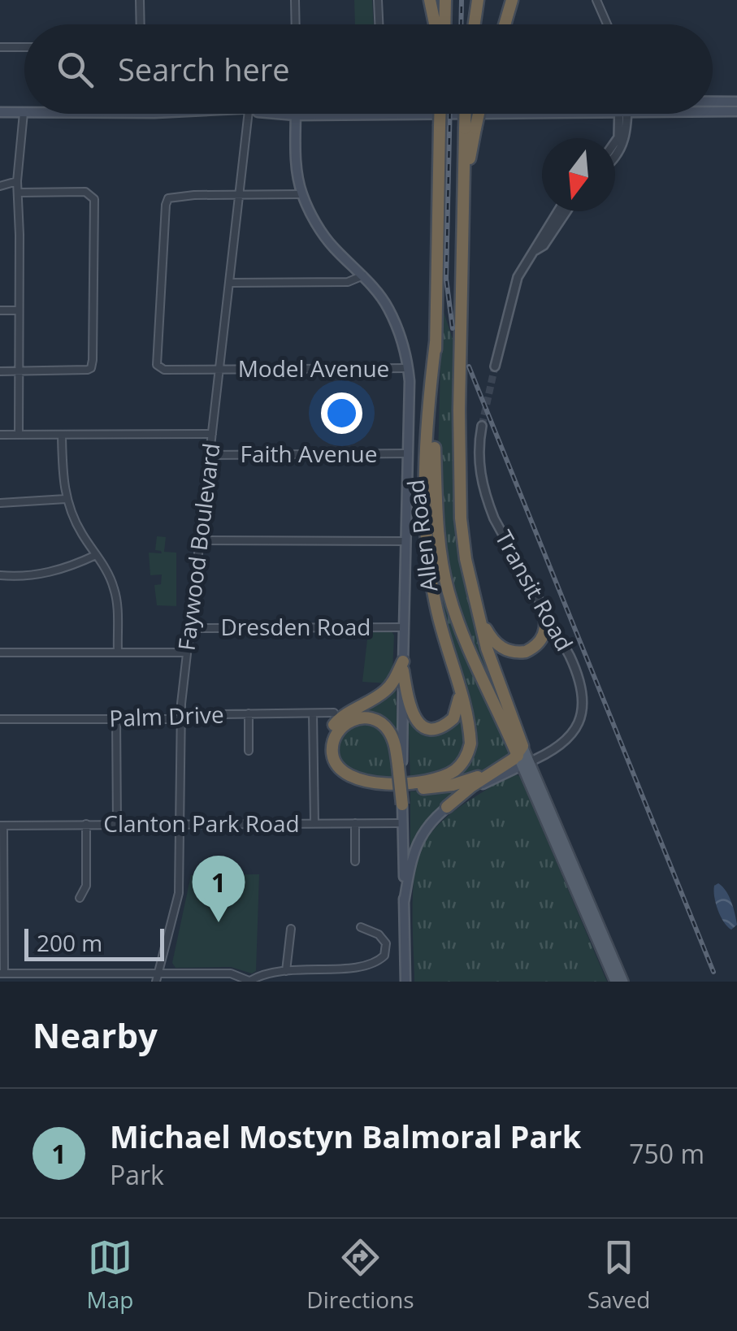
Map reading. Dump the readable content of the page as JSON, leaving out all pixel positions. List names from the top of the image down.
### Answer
{
  "streets": {
    "highway": ["Allen Road"],
    "street": [
      "Model Avenue",
      "Faith Avenue",
      "Faywood Boulevard",
      "Transit Road",
      "Dresden Road",
      "Palm Drive",
      "Clanton Park Road"
    ]
  },
  "crossings": [
    ["Model Avenue", "Faywood Boulevard"],
    ["Faith Avenue", "Faywood Boulevard"],
    ["Allen Road", "Transit Road"],
    ["Faywood Boulevard", "Dresden Road"],
    ["Faywood Boulevard", "Palm Drive"],
    ["Faywood Boulevard", "Clanton Park Road"]
  ],
  "scale_bar": "200 m",
  "north": "bottom",
  "page": {
    "search": "Search here",
    "pins": "1",
    "scale": "200 m",
    "heading": "Nearby",
    "list": [
      {
        "mark": "1",
        "name": "Michael Mostyn Balmoral Park",
        "note": "Park",
        "value": "750 m"
      }
    ],
    "nav": ["Map", "Directions", "Saved"]
  }
}
